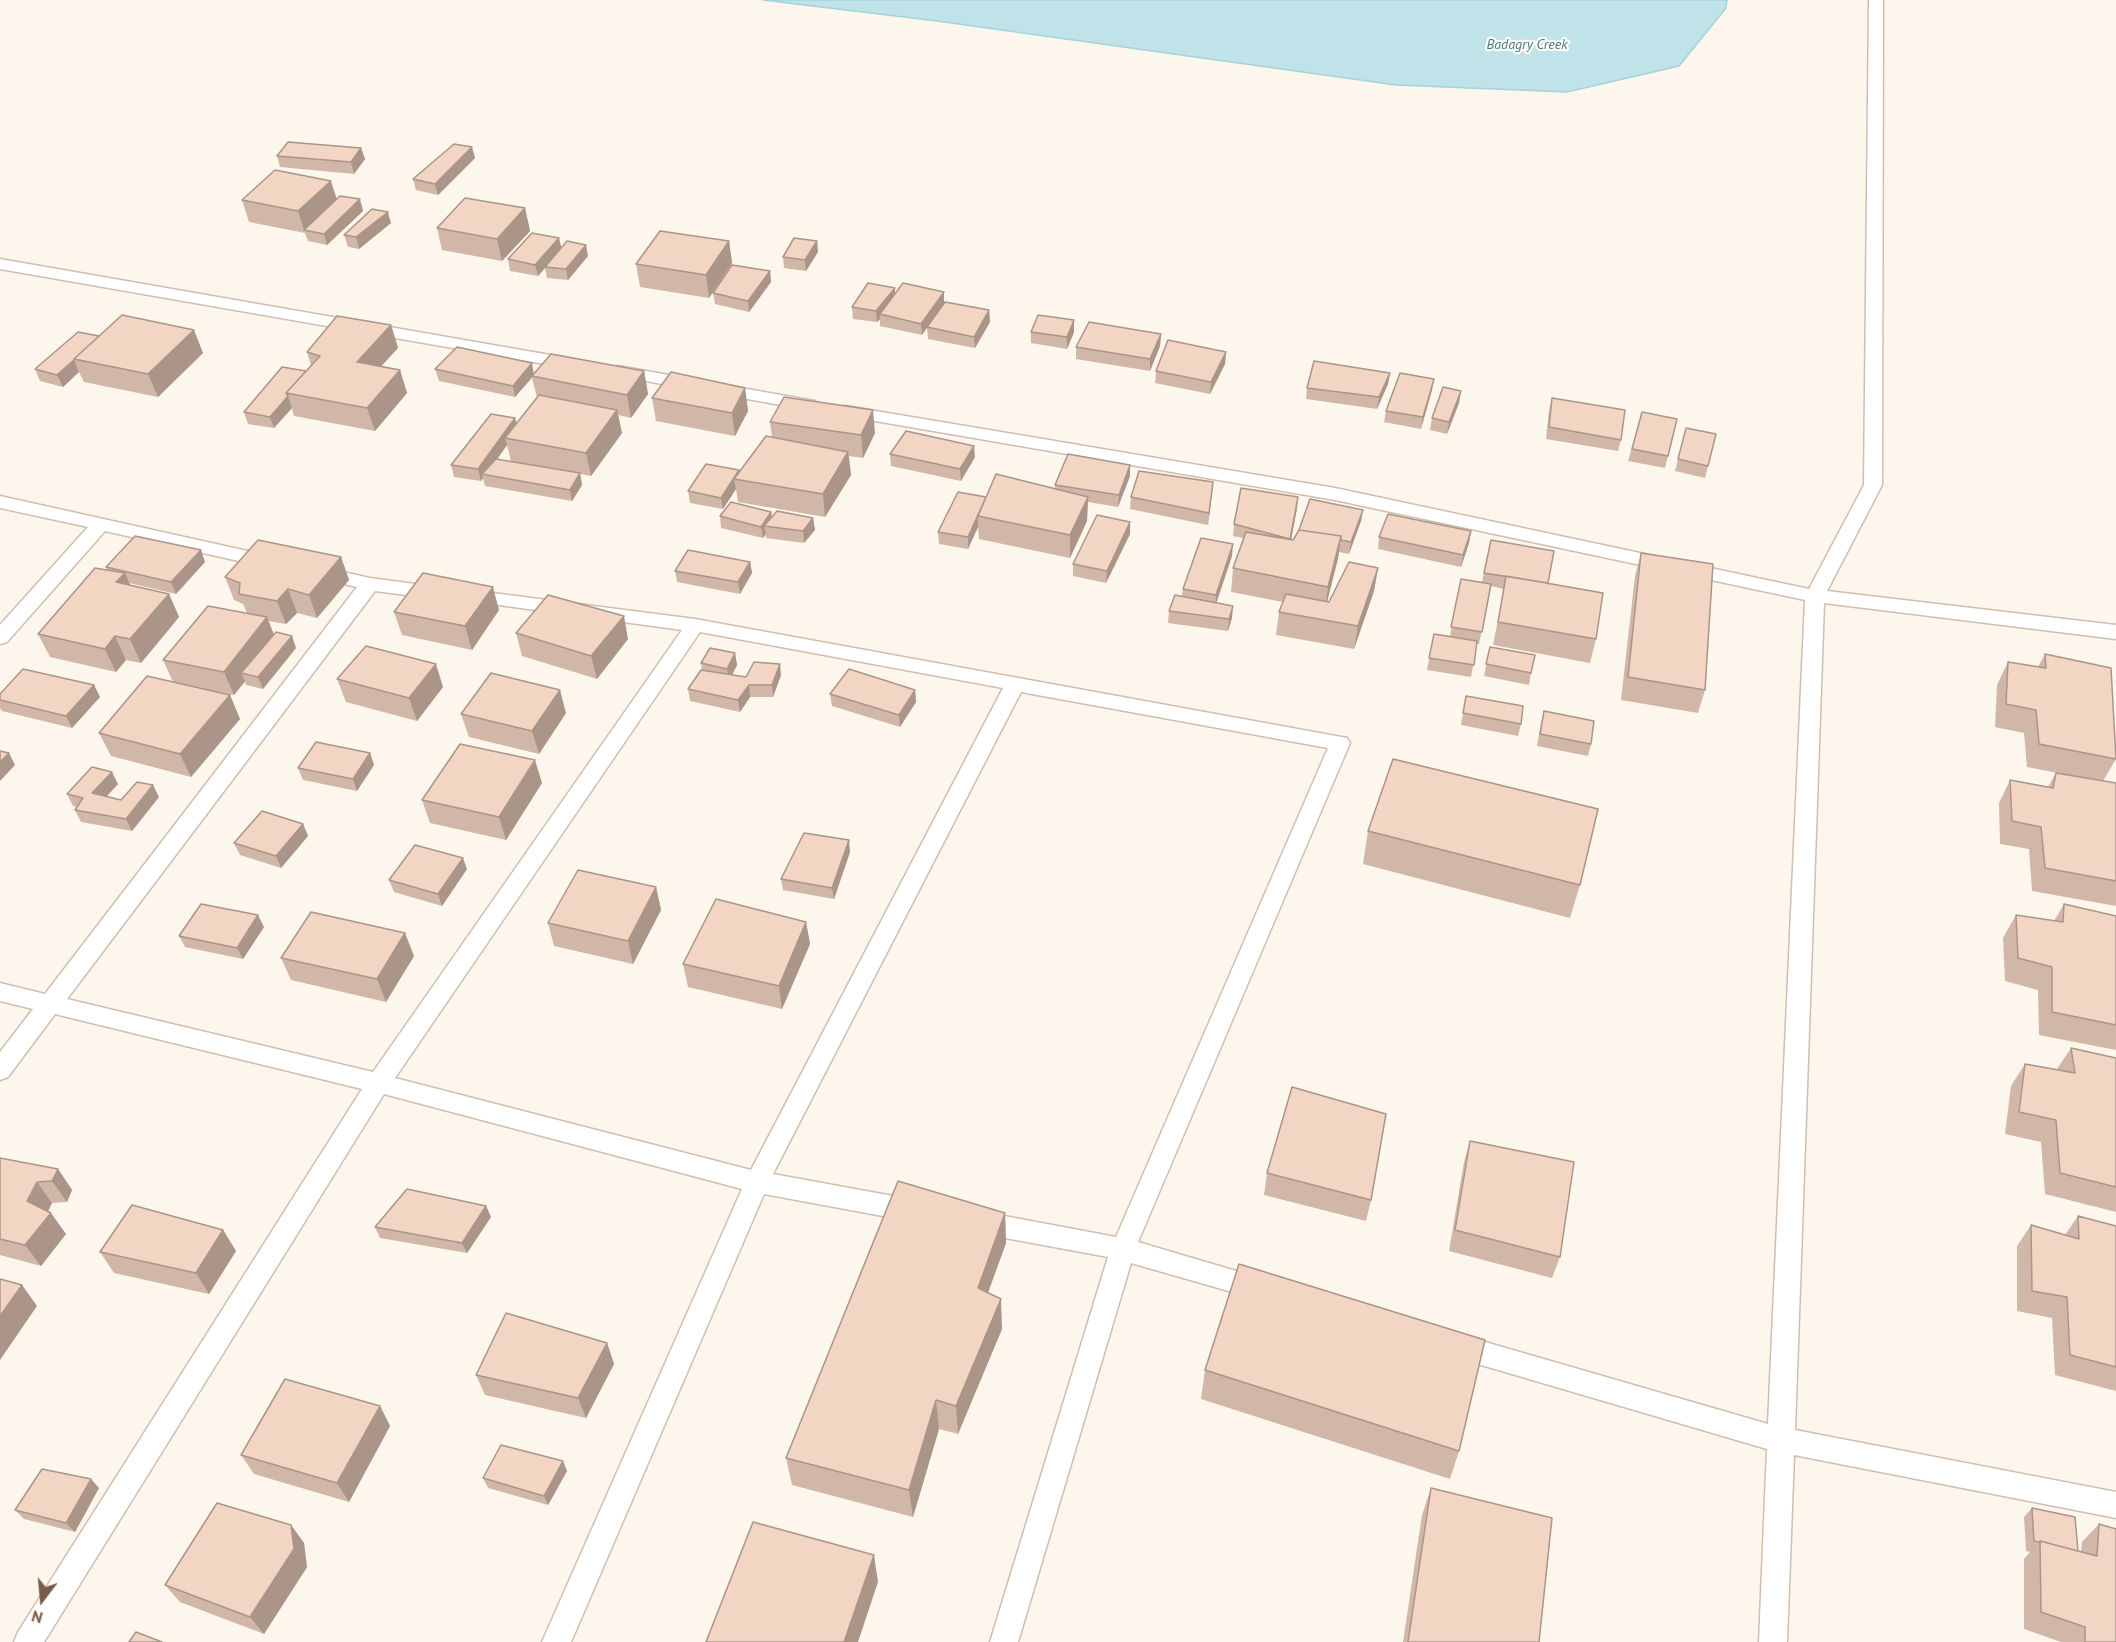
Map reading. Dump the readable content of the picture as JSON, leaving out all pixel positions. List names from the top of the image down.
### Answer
{
  "water": ["Badagry Creek"],
  "north": "bottom"
}
